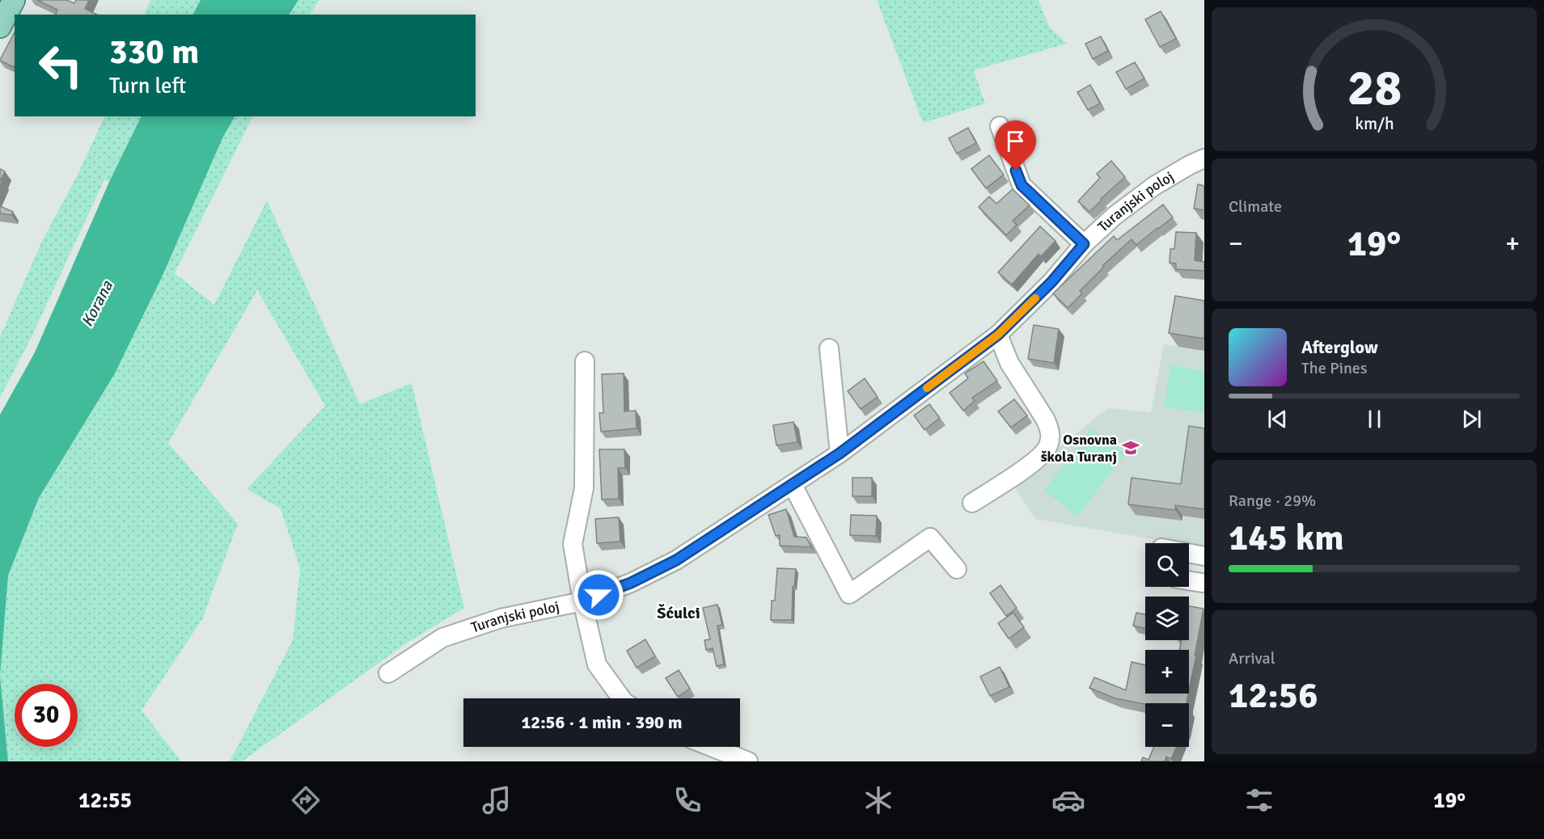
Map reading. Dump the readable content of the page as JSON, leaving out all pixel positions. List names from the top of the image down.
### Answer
{
  "streets": {
    "street": ["Turanjski poloj"]
  },
  "districts": ["Šćulci"],
  "water": ["Korana"],
  "places": {
    "school or university": ["Osnovna škola Turanj"]
  },
  "page": {
    "turn": ["330 m", "Turn left"],
    "tile": [
      "Climate",
      ["Range · 29%", "145 km"],
      ["Arrival", "12:56"]
    ],
    "heat": ["−", "19°", "+"],
    "song": ["Afterglow", "The Pines"],
    "map_buttons": ["+", "−"],
    "limit": "30",
    "trip": "12:56 · 1 min · 390 m",
    "tabs": ["12:55", "19°"],
    "gauge": ["28", "km/h"]
  }
}
